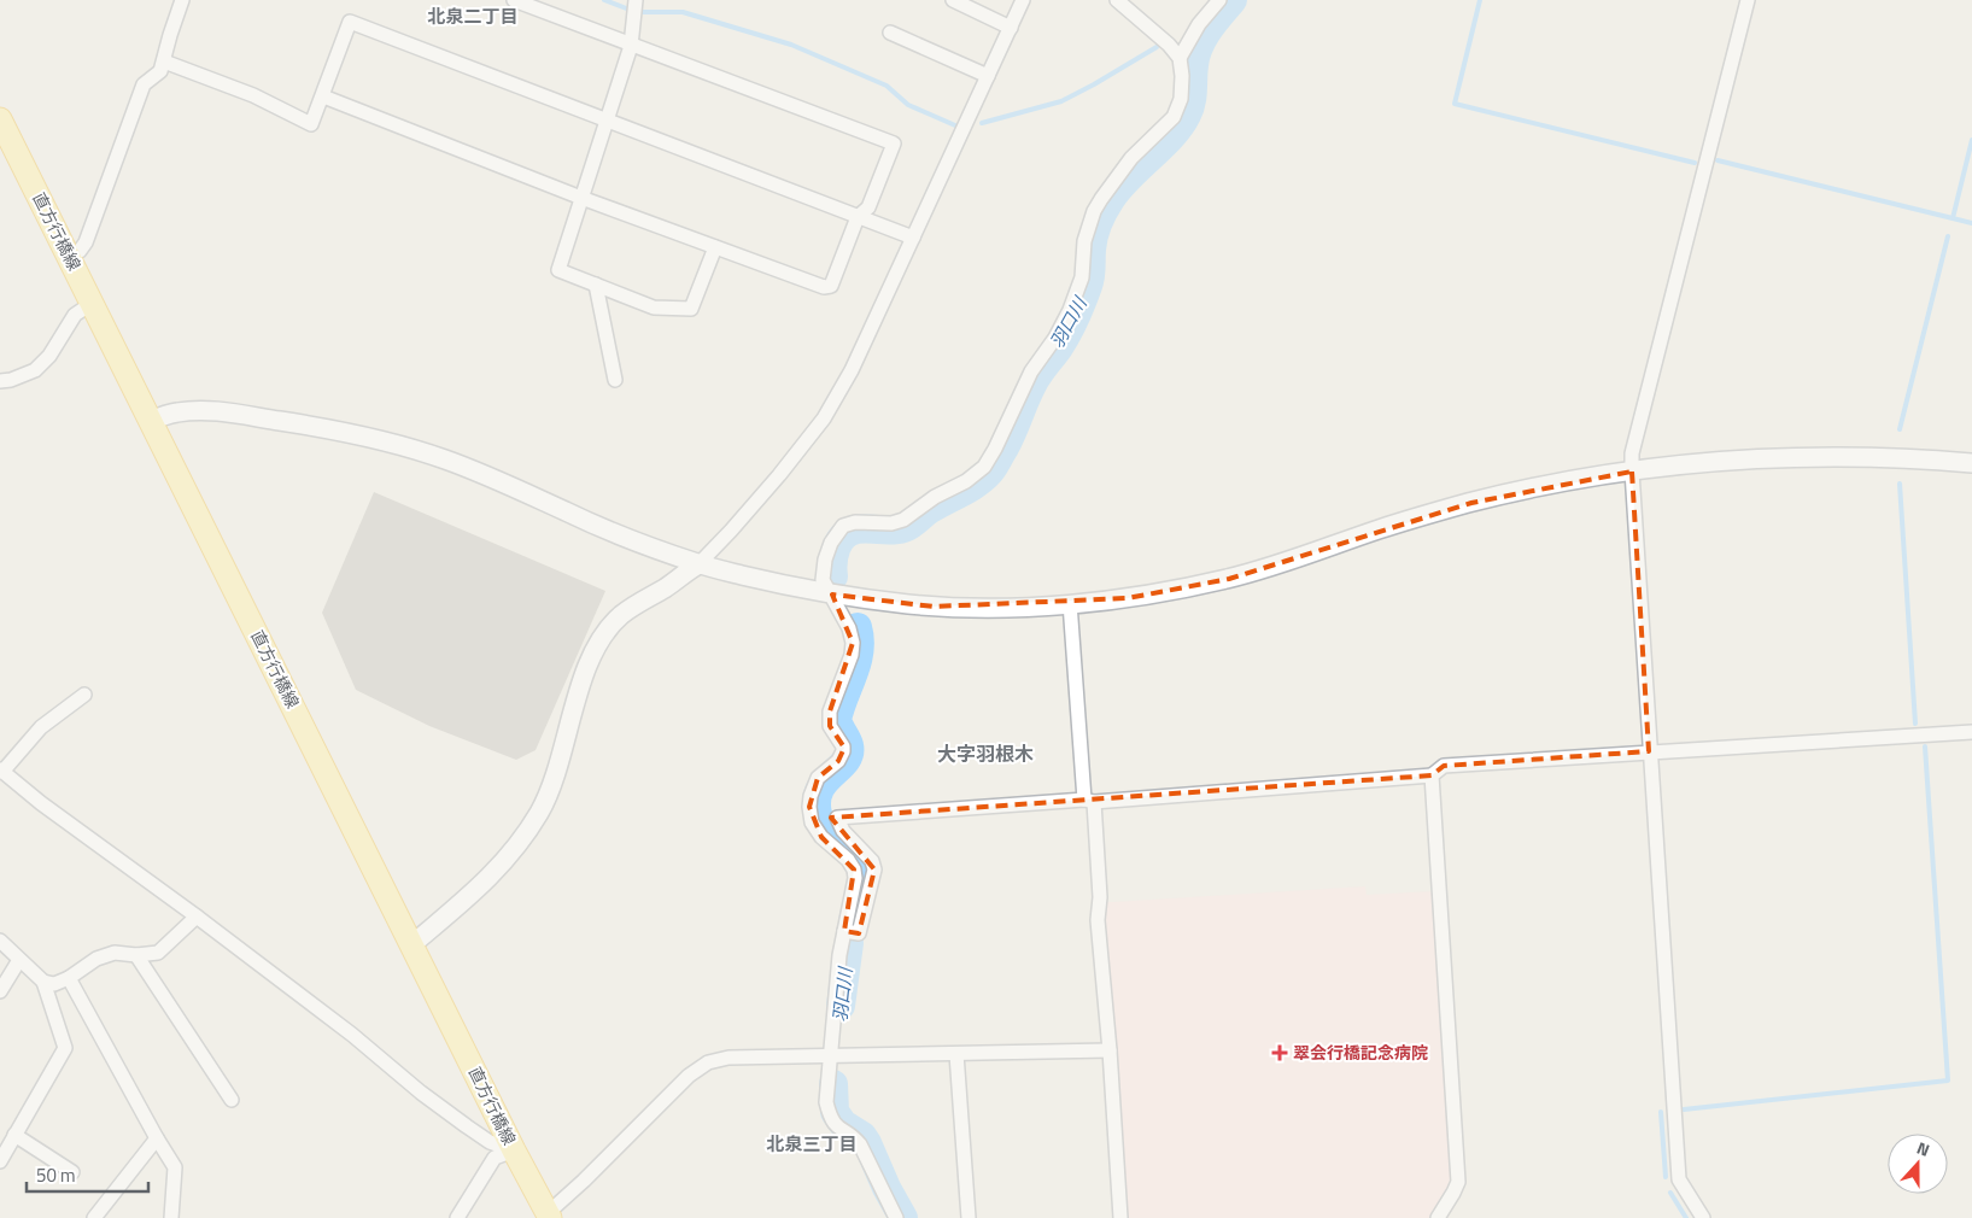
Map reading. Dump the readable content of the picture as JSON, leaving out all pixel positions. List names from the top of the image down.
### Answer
{
  "streets": {
    "main road": ["直方行橋線"]
  },
  "districts": ["北泉二丁目", "大字羽根木", "北泉三丁目"],
  "water": ["羽口川"],
  "places": {
    "health": ["翠会行橋記念病院"]
  },
  "scale_bar": "50 m",
  "north": "top"
}
